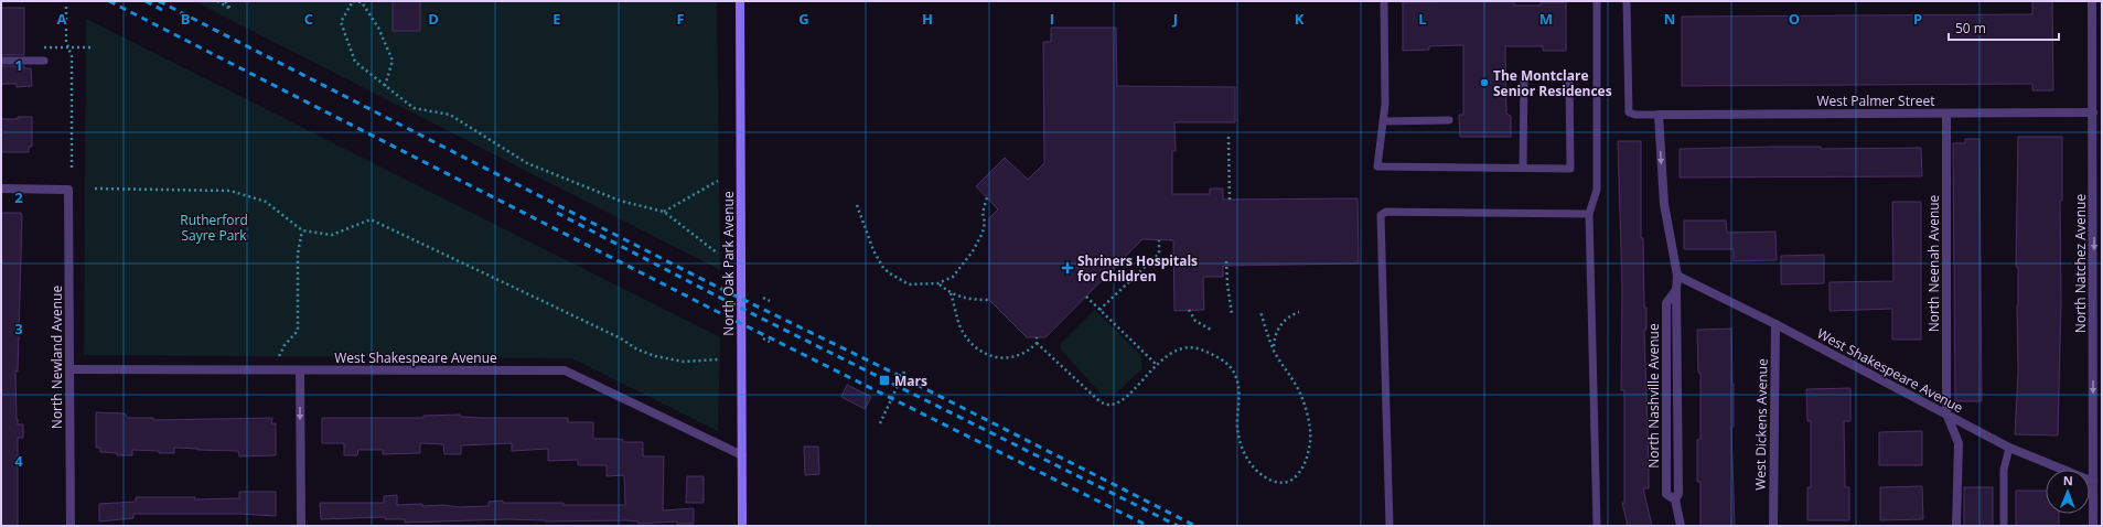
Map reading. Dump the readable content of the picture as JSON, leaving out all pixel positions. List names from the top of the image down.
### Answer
{
  "streets": {
    "street": [
      "West Palmer Street",
      "North Oak Park Avenue",
      "North Neenah Avenue",
      "North Natchez Avenue",
      "North Newland Avenue",
      "West Shakespeare Avenue",
      "North Nashville Avenue",
      "West Dickens Avenue"
    ]
  },
  "crossings": [
    ["West Palmer Street", "North Neenah Avenue"],
    ["West Palmer Street", "North Natchez Avenue"],
    ["West Palmer Street", "North Nashville Avenue"],
    ["North Oak Park Avenue", "West Shakespeare Avenue"],
    ["North Neenah Avenue", "West Shakespeare Avenue"],
    ["North Natchez Avenue", "West Shakespeare Avenue"],
    ["North Newland Avenue", "West Shakespeare Avenue"],
    ["West Shakespeare Avenue", "North Nashville Avenue"],
    ["West Shakespeare Avenue", "West Dickens Avenue"]
  ],
  "one_way": ["North Natchez Avenue", "North Nashville Avenue"],
  "parks": ["Rutherford Sayre Park"],
  "places": {
    "other": ["The Montclare Senior Residences"],
    "health": ["Shriners Hospitals for Children"],
    "transit": ["Mars"]
  },
  "scale_bar": "50 m",
  "north": "top",
  "grid": {
    "columns": [
      "A",
      "B",
      "C",
      "D",
      "E",
      "F",
      "G",
      "H",
      "I",
      "J",
      "K",
      "L",
      "M",
      "N",
      "O",
      "P"
    ],
    "rows": [
      "1",
      "2",
      "3",
      "4"
    ]
  }
}
